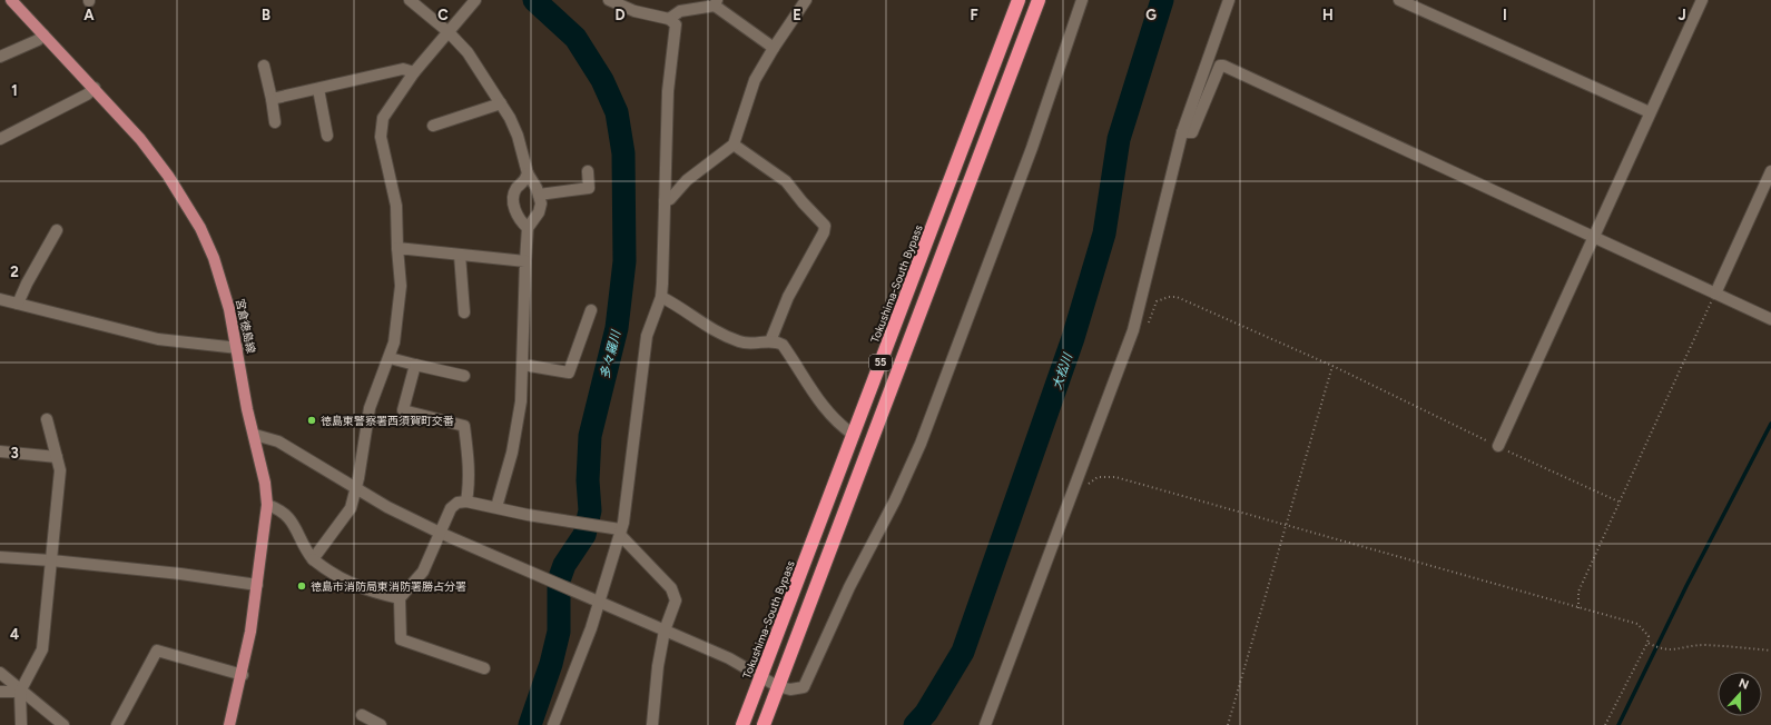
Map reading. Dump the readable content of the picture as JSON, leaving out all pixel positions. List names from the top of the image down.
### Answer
{
  "streets": {
    "highway": ["Tokushima-South Bypass", "55"],
    "main road": ["宮倉徳島線"]
  },
  "water": ["多々羅川", "大松川"],
  "places": ["徳島東警察署西須賀町交番", "徳島市消防局東消防署勝占分署"],
  "north": "top",
  "grid": {
    "columns": [
      "A",
      "B",
      "C",
      "D",
      "E",
      "F",
      "G",
      "H",
      "I",
      "J"
    ],
    "rows": [
      "1",
      "2",
      "3",
      "4"
    ]
  }
}
